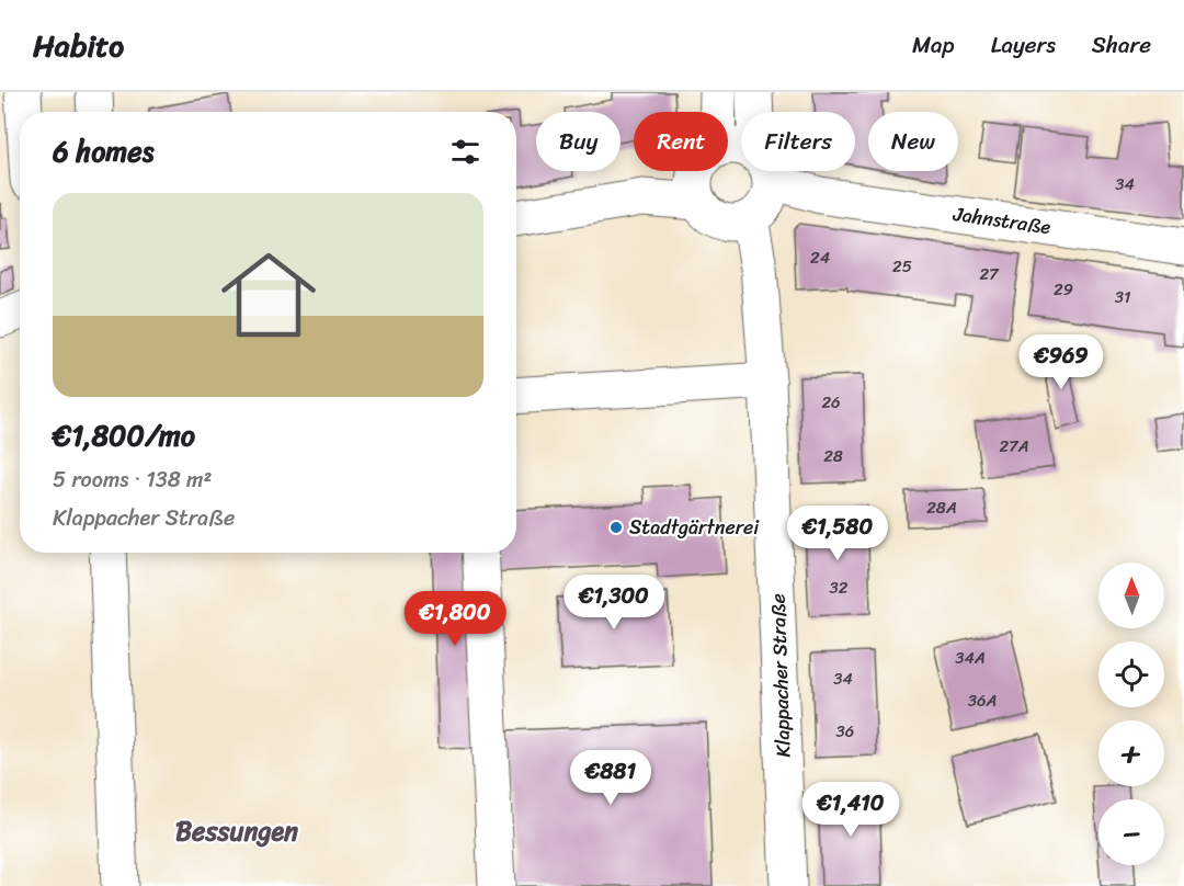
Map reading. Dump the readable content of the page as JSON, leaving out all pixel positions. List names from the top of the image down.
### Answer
{
  "streets": {
    "street": ["Jahnstraße", "Klappacher Straße"]
  },
  "crossings": [
    ["Jahnstraße", "Klappacher Straße"]
  ],
  "districts": ["Bessungen"],
  "places": ["Stadtgärtnerei"],
  "house_numbers": [
    "34",
    "24",
    "25",
    "27",
    "29",
    "31",
    "26",
    "27A",
    "28",
    "28A",
    "32",
    "34A",
    "34",
    "36A",
    "36"
  ],
  "north": "top",
  "page": {
    "header": "Habito",
    "nav": ["Map", "Layers", "Share"],
    "chip": [
      "Buy",
      "Rent",
      "Filters",
      "New"
    ],
    "heading": "6 homes",
    "list": [
      {
        "name": "€1,800/mo",
        "note": "5 rooms · 138 m² · Klappacher Straße"
      }
    ],
    "price": [
      "€969",
      "€1,580",
      "€1,300",
      "€1,800",
      "€881",
      "€1,410"
    ],
    "map_buttons": ["+", "−"]
  }
}
